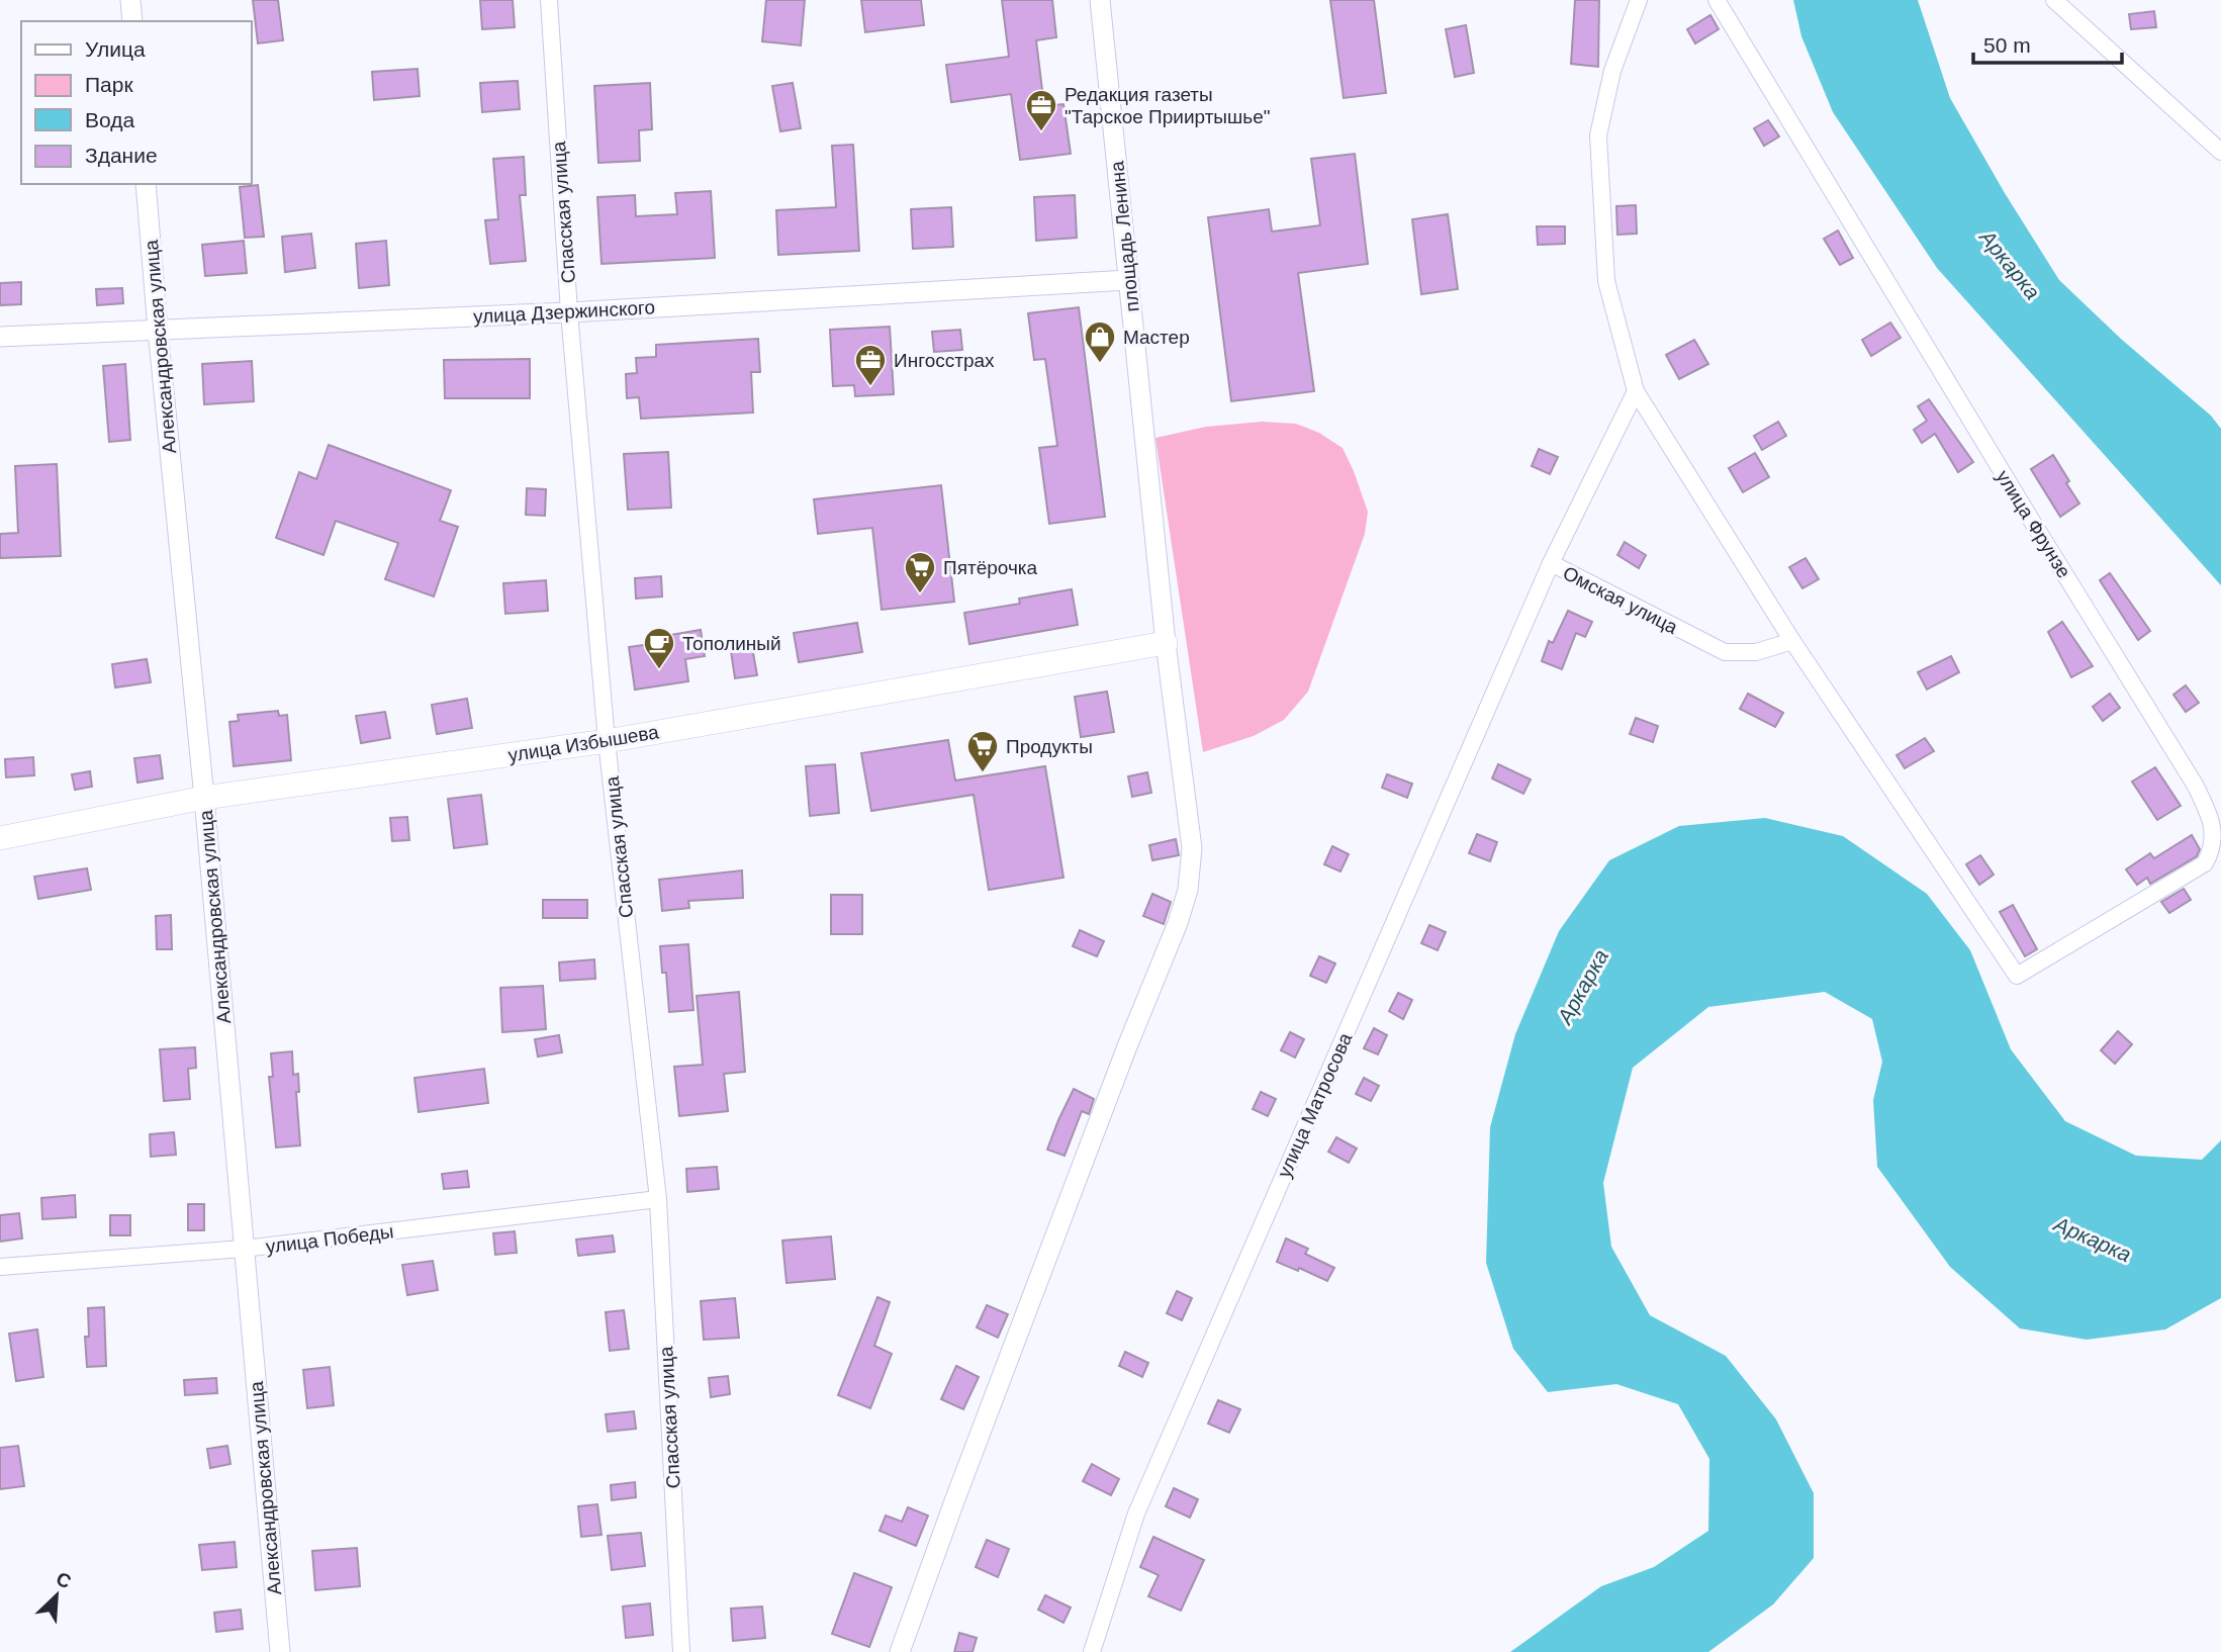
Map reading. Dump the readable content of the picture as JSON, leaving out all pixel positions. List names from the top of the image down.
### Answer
{
  "streets": {
    "main road": ["улица Избышева"],
    "street": [
      "Спасская улица",
      "площадь Ленина",
      "улица Дзержинского",
      "Александровская улица",
      "улица Фрунзе",
      "Омская улица",
      "улица Матросова",
      "улица Победы"
    ]
  },
  "crossings": [
    ["Спасская улица", "улица Дзержинского"],
    ["Спасская улица", "улица Избышева"],
    ["Спасская улица", "улица Победы"],
    ["площадь Ленина", "улица Дзержинского"],
    ["площадь Ленина", "улица Избышева"],
    ["улица Дзержинского", "Александровская улица"],
    ["Александровская улица", "улица Избышева"],
    ["Александровская улица", "улица Победы"],
    ["улица Фрунзе", "Омская улица"],
    ["Омская улица", "улица Матросова"]
  ],
  "water": ["Аркарка"],
  "places": {
    "office": ["Редакция газеты \"Тарское Прииртышье\"", "Ингосстрах"],
    "shop": ["Мастер"],
    "supermarket": ["Пятёрочка", "Продукты"],
    "cafe": ["Тополиный"]
  },
  "legend": [
    "Улица",
    "Парк",
    "Вода",
    "Здание"
  ],
  "scale_bar": "50 m",
  "north": "top right"
}
